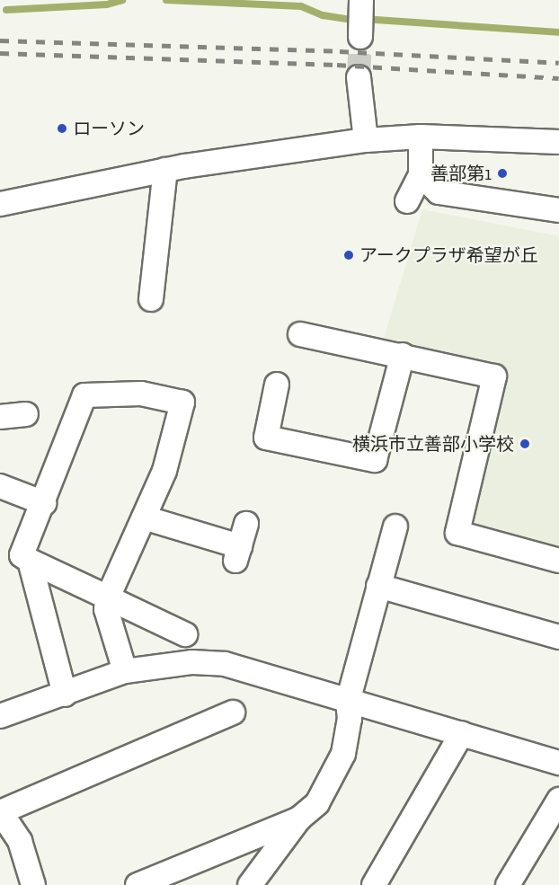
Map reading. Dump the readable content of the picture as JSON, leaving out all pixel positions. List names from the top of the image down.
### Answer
{
  "places": [
    "ローソン",
    "善部第1",
    "アークプラザ希望が丘",
    "横浜市立善部小学校"
  ]
}
